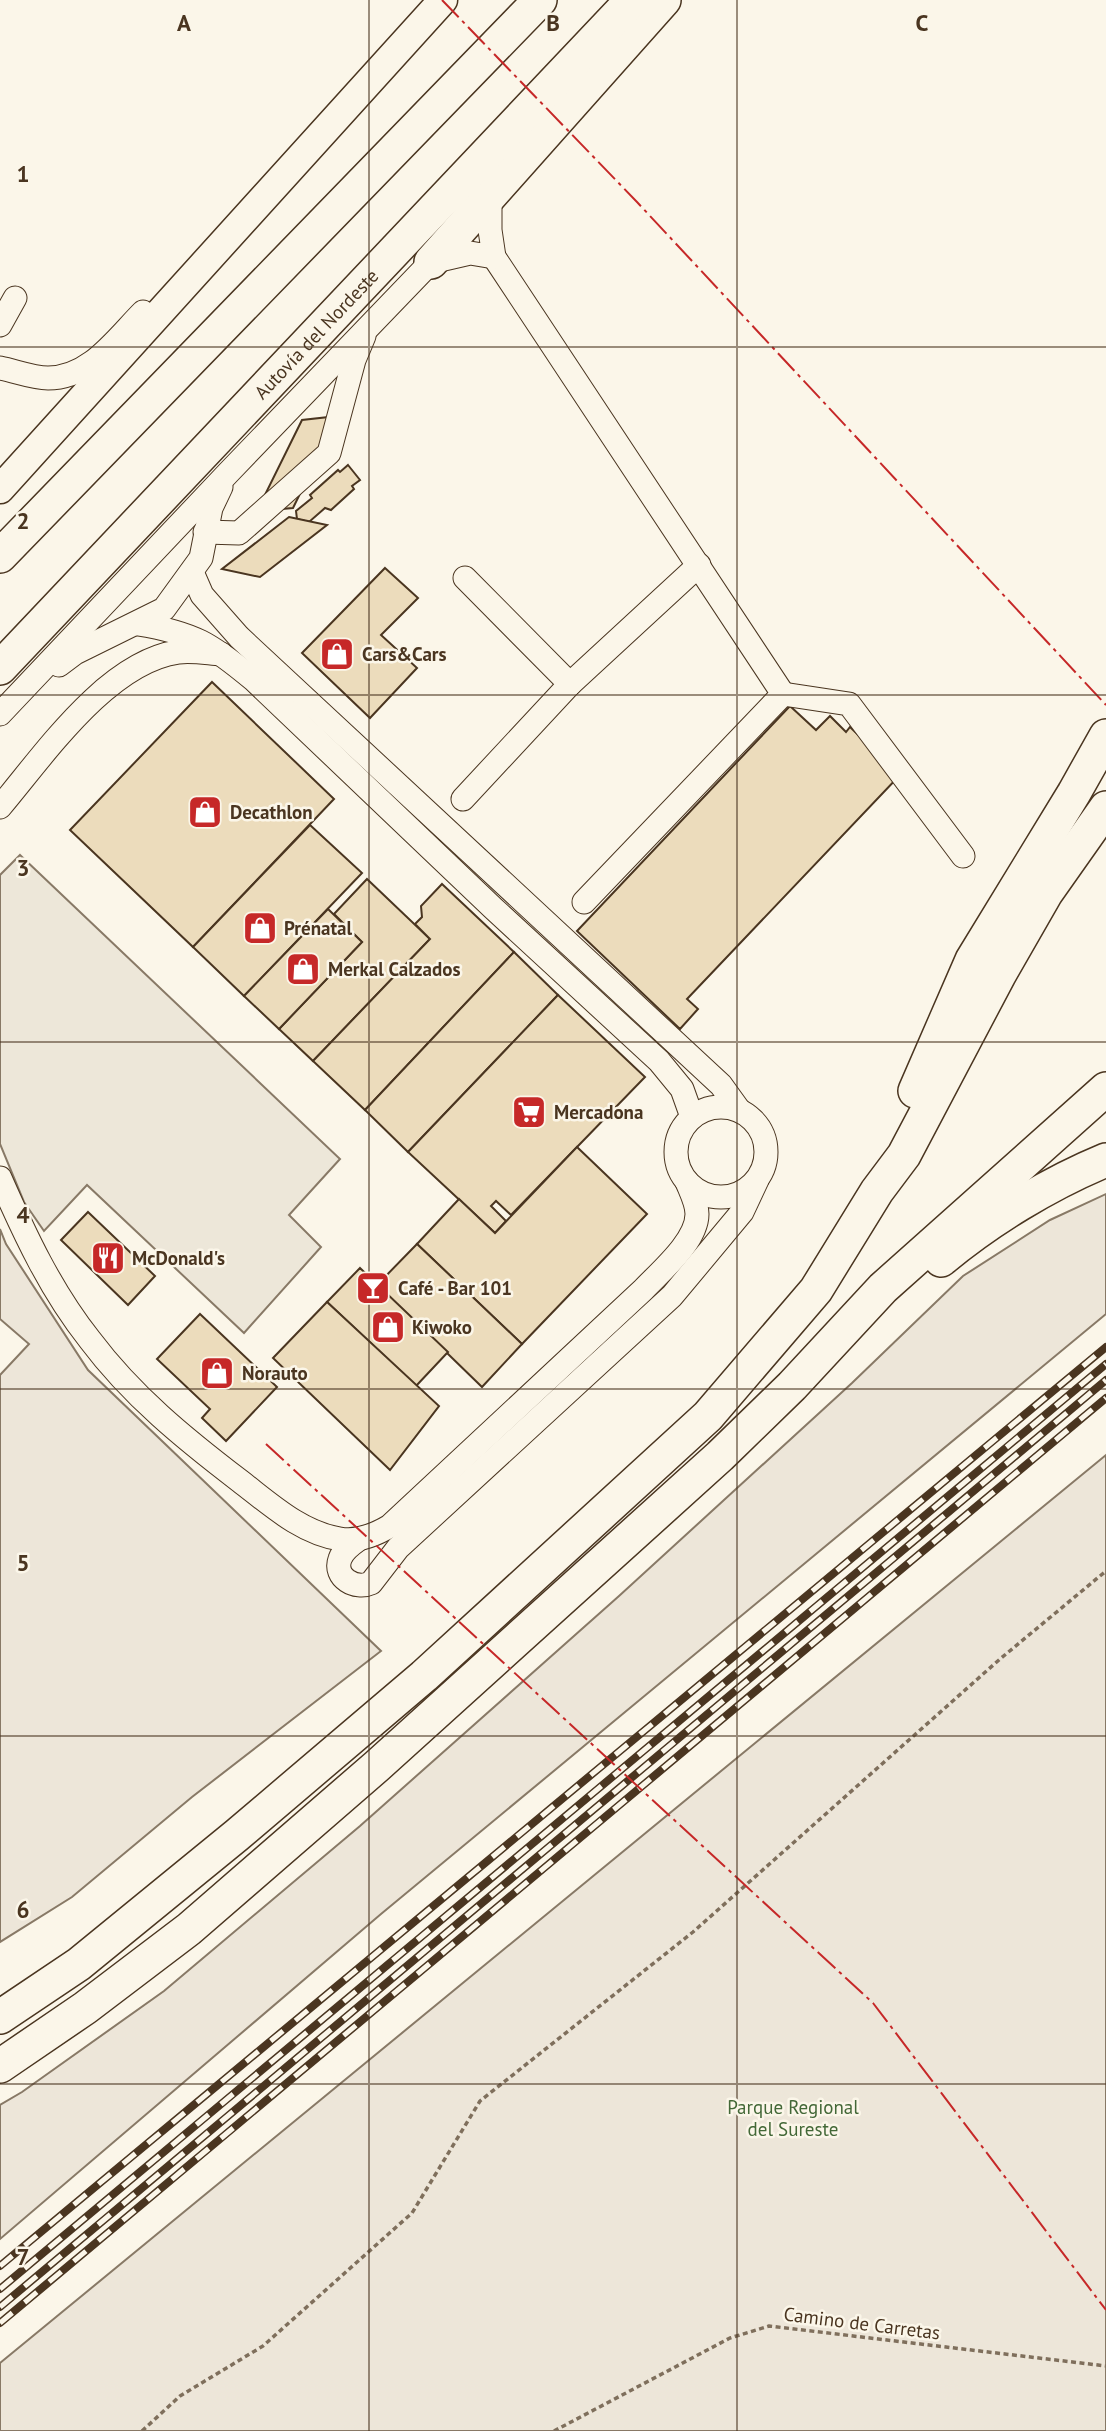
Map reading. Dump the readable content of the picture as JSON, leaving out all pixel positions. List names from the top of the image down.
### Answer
{
  "streets": {
    "highway": ["Autovía del Nordeste"],
    "path": ["Camino de Carretas"]
  },
  "parks": ["Parque Regional del Sureste"],
  "places": {
    "shop": [
      "Cars&Cars",
      "Decathlon",
      "Prénatal",
      "Merkal Calzados",
      "Kiwoko",
      "Norauto"
    ],
    "supermarket": ["Mercadona"],
    "restaurant": ["McDonald's"],
    "bar": ["Café - Bar 101"]
  },
  "grid": {
    "columns": ["A", "B", "C"],
    "rows": [
      "1",
      "2",
      "3",
      "4",
      "5",
      "6",
      "7"
    ]
  }
}
